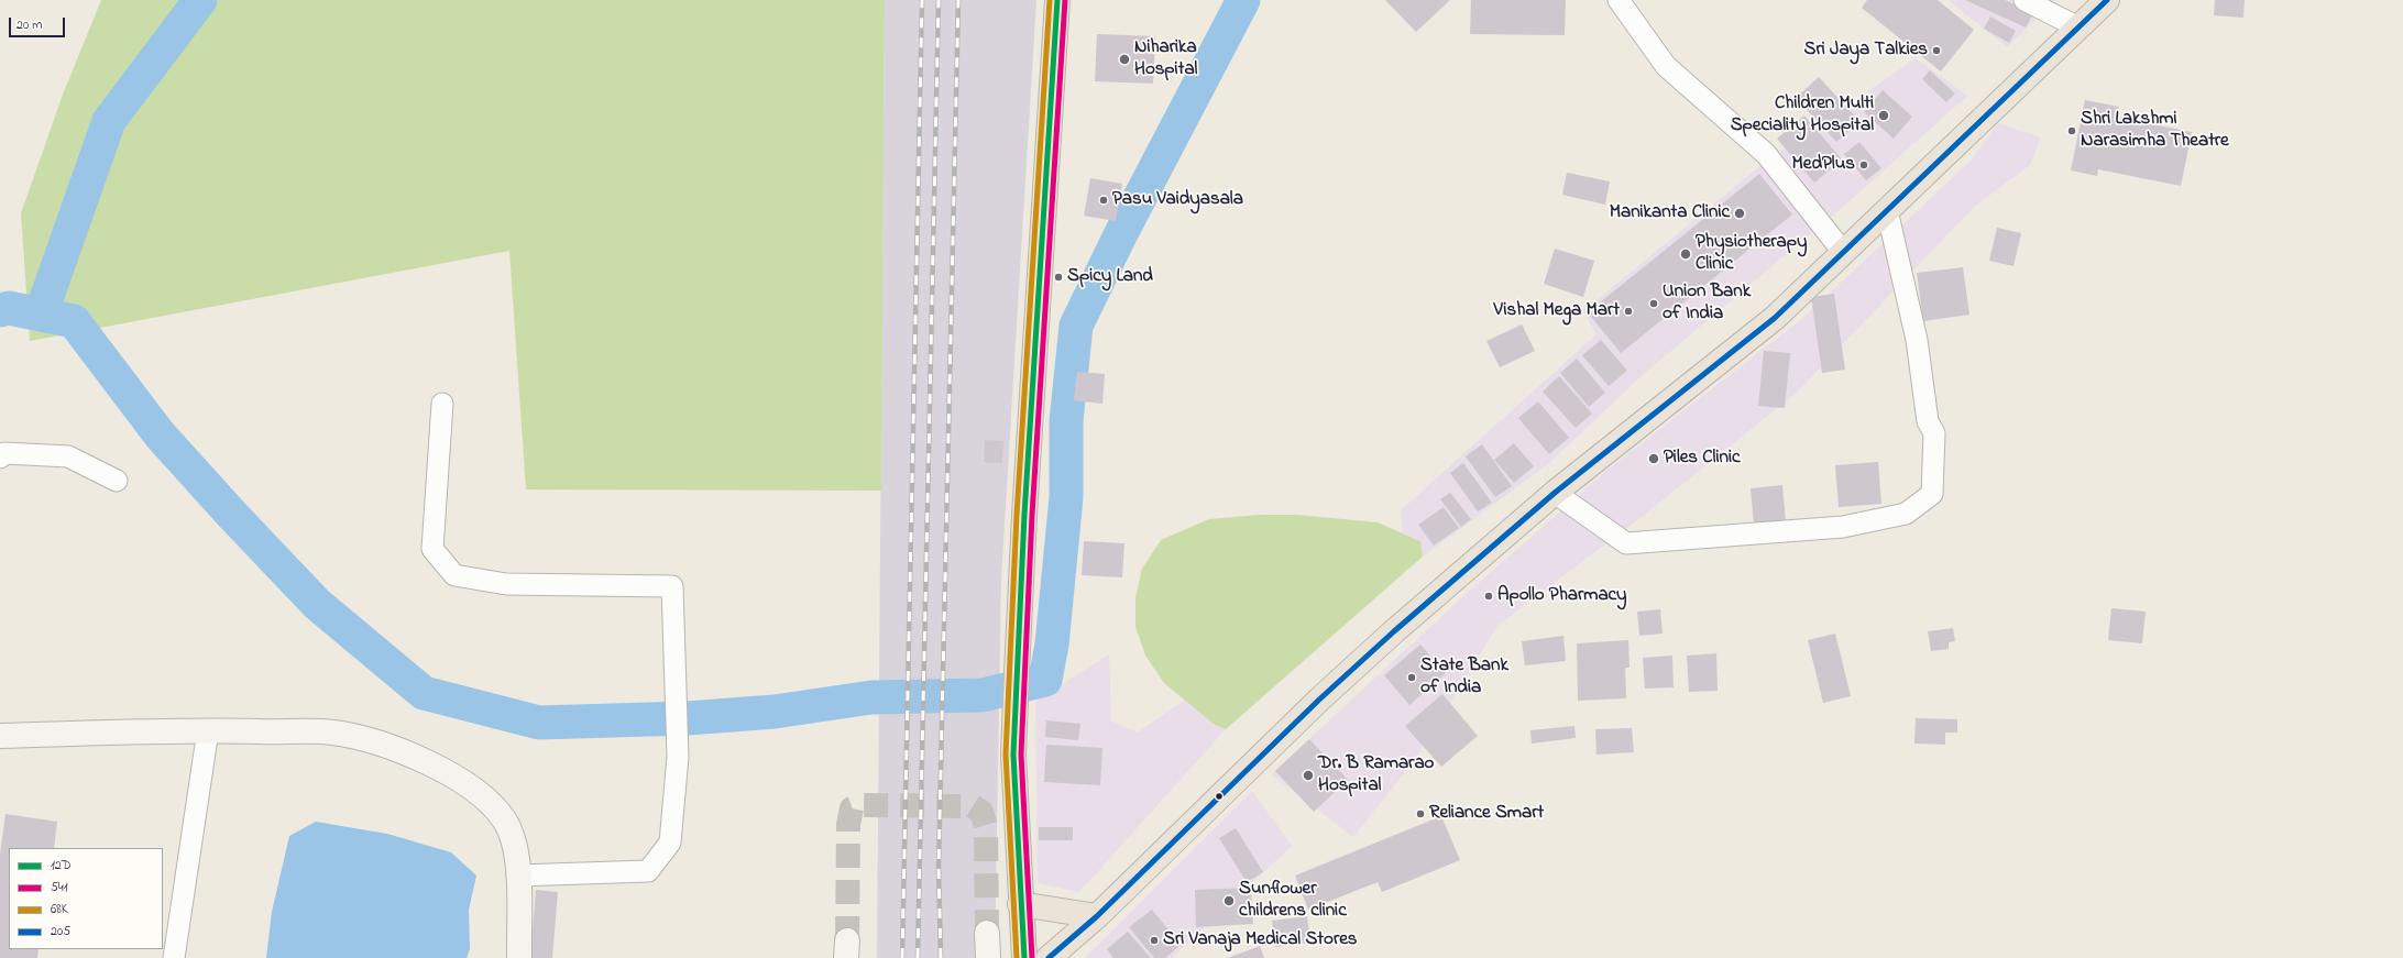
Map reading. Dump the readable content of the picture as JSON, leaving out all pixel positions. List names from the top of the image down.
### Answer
{
  "places": [
    "Sri Jaya Talkies",
    "Niharika Hospital",
    "Children Multi Speciality Hospital",
    "Shri Lakshmi Narasimha Theatre",
    "MedPlus",
    "Pasu Vaidyasala",
    "Manikanta Clinic",
    "Physiotherapy Clinic",
    "Spicy Land",
    "Union Bank of India",
    "Vishal Mega Mart",
    "Piles Clinic",
    "Apollo Pharmacy",
    "State Bank of India",
    "Dr. B Ramarao Hospital",
    "Reliance Smart",
    "Sunflower childrens clinic",
    "Sri Vanaja Medical Stores"
  ],
  "lines": [
    "transit line 12D",
    "transit line 541",
    "transit line 68K",
    "transit line 205"
  ],
  "legend": [
    "12D",
    "541",
    "68K",
    "205"
  ],
  "scale_bar": "20 m"
}
